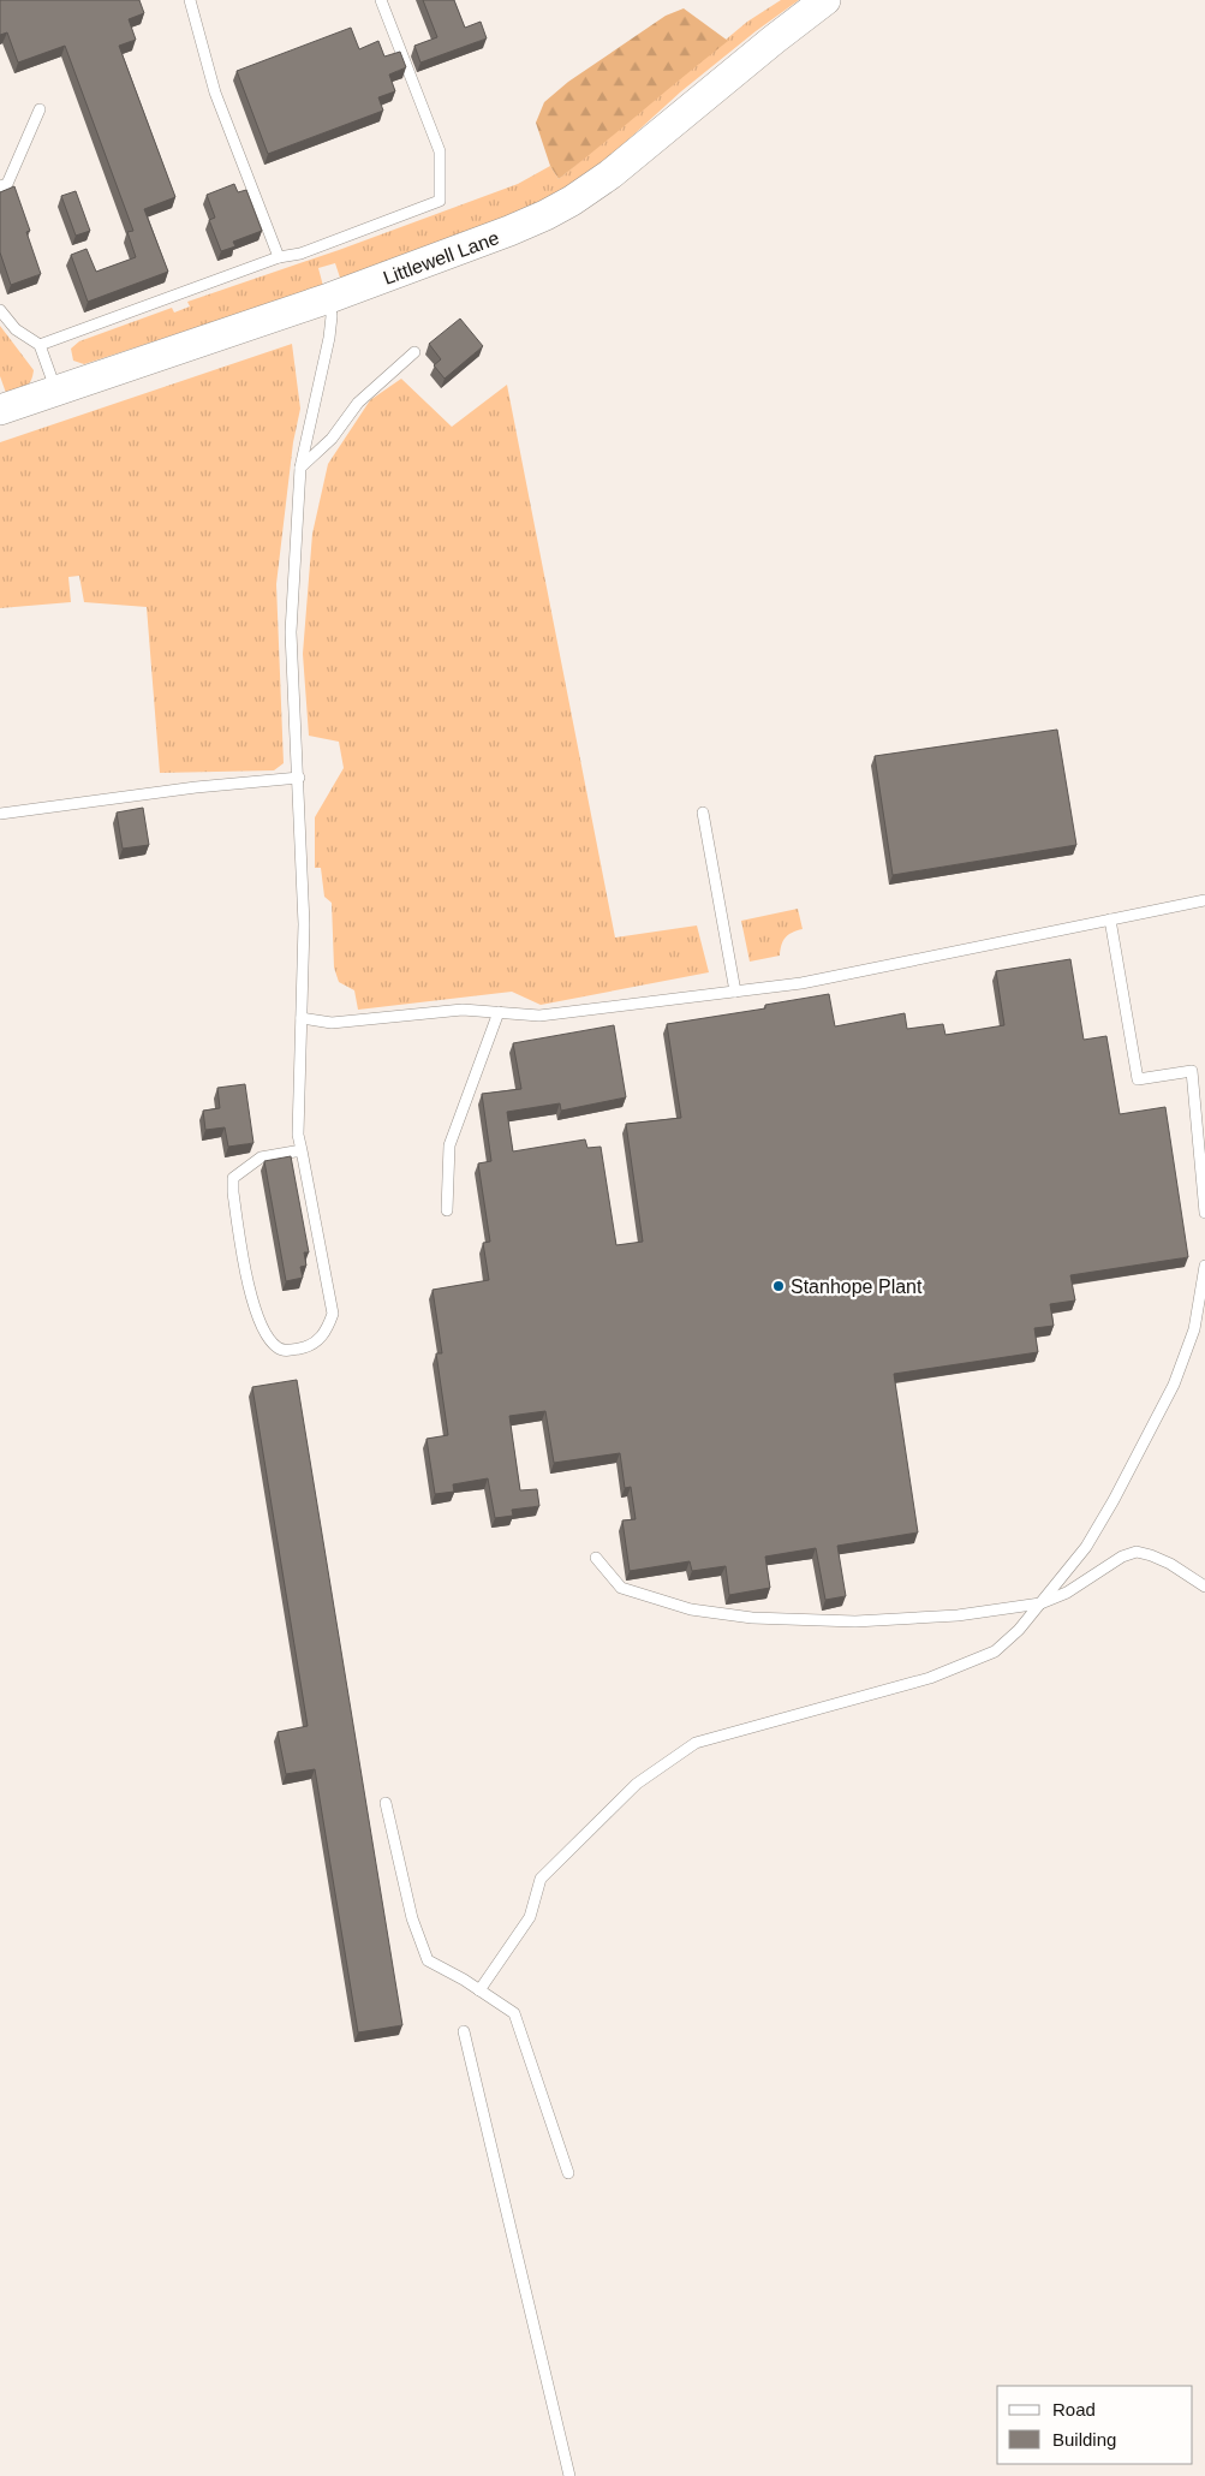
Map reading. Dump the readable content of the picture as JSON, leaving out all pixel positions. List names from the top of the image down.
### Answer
{
  "streets": {
    "street": ["Littlewell Lane"]
  },
  "places": ["Stanhope Plant"],
  "legend": ["Road", "Building"]
}
